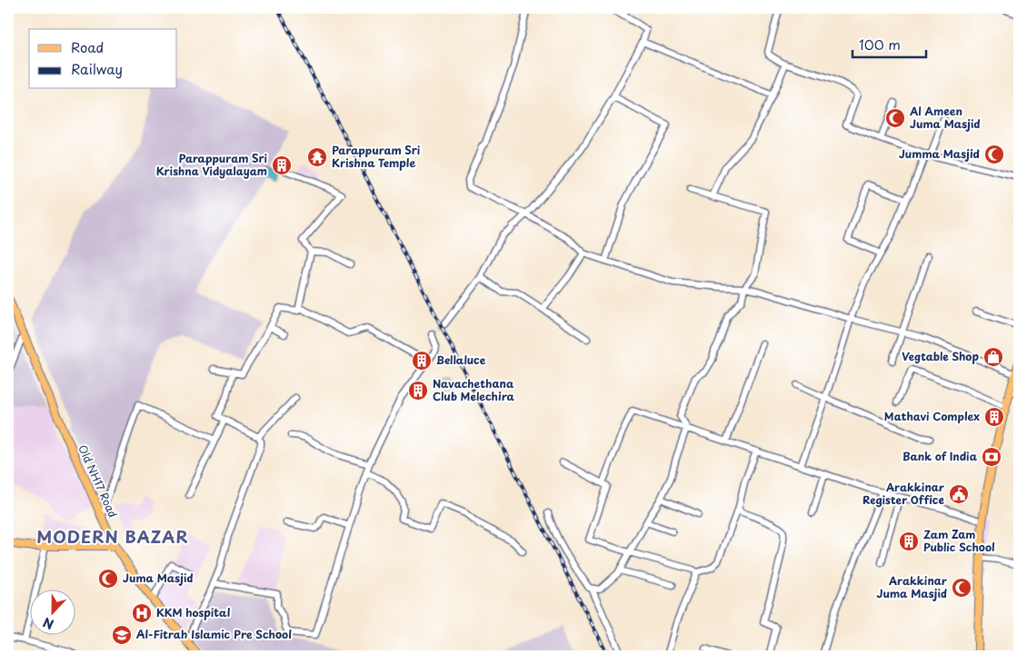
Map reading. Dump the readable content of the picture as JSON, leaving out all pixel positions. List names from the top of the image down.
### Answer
{
  "streets": {
    "main road": ["Old NH17 Road"]
  },
  "districts": ["MODERN BAZAR"],
  "places": {
    "mosque": [
      "Al Ameen Juma Masjid",
      "Jumma Masjid",
      "Juma Masjid",
      "Arakkinar Juma Masjid"
    ],
    "temple": ["Parappuram Sri Krishna Temple"],
    "building": [
      "Parappuram Sri Krishna Vidyalayam",
      "Bellaluce",
      "Navachethana Club Melechira",
      "Mathavi Complex",
      "Zam Zam Public School"
    ],
    "shop": ["Vegtable Shop"],
    "bank": ["Bank of India"],
    "public building": ["Arakkinar Register Office"],
    "hospital": ["KKM hospital"],
    "school or university": ["Al-Fitrah Islamic Pre School"]
  },
  "legend": ["Road", "Railway"],
  "scale_bar": "100 m",
  "north": "bottom"
}
